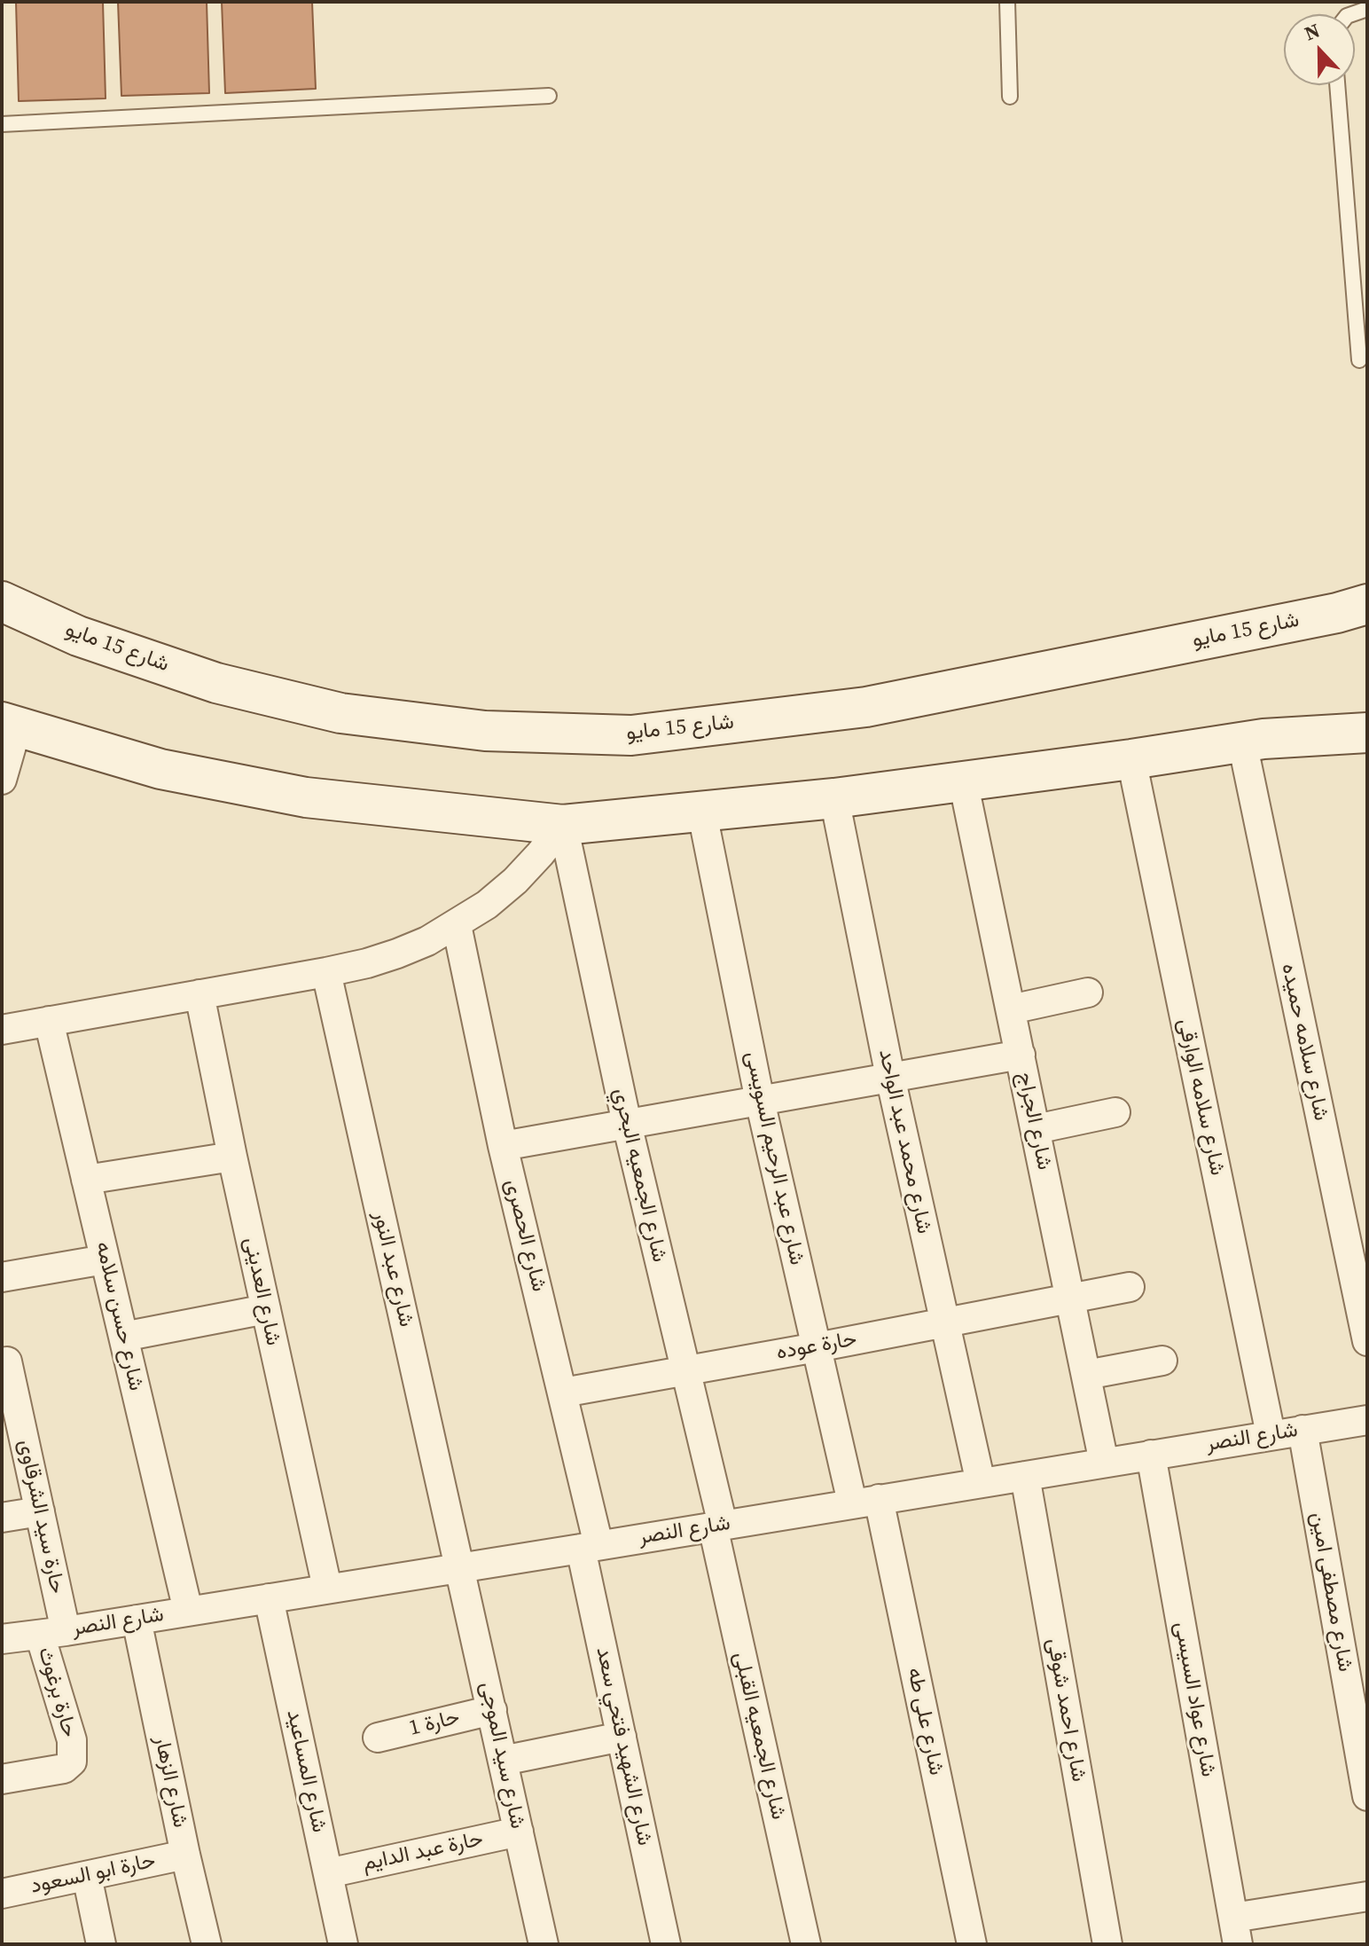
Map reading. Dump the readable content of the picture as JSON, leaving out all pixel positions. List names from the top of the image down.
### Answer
{
  "streets": {
    "main road": ["شارع 15 مايو"],
    "street": [
      "شارع سلامه حميده",
      "شارع سلامه الوارقى",
      "شارع الجراج",
      "شارع محمد عبد الواحد",
      "شارع عبد الرحيم السويسى",
      "شارع الجمعيه البحري",
      "شارع الحصرى",
      "شارع عبد النور",
      "شارع العدينى",
      "شارع حسن سلامه",
      "حارة عوده",
      "شارع النصر",
      "حارة سيد الشرقاوى",
      "شارع مصطفى امين",
      "حارة برغوث",
      "شارع عواد السيسى",
      "شارع احمد شوقى",
      "شارع على طه",
      "حارة 1",
      "شارع الجمعيه القبلى",
      "شارع الشهيد فتحي سعد",
      "شارع سيد الموجى",
      "شارع المساعيد",
      "شارع الزهار",
      "حارة عبد الدايم",
      "حارة ابو السعود"
    ]
  },
  "crossings": [
    ["شارع سلامه الوارقى", "شارع النصر"],
    ["شارع الجراج", "حارة عوده"],
    ["شارع الجراج", "شارع النصر"],
    ["شارع محمد عبد الواحد", "حارة عوده"],
    ["شارع محمد عبد الواحد", "شارع النصر"],
    ["شارع عبد الرحيم السويسى", "حارة عوده"],
    ["شارع عبد الرحيم السويسى", "شارع النصر"],
    ["شارع عبد الرحيم السويسى", "شارع على طه"],
    ["شارع الجمعيه البحري", "حارة عوده"],
    ["شارع الجمعيه البحري", "شارع النصر"],
    ["شارع الجمعيه البحري", "شارع الجمعيه القبلى"],
    ["شارع الحصرى", "حارة عوده"],
    ["شارع الحصرى", "شارع النصر"],
    ["شارع الحصرى", "شارع الشهيد فتحي سعد"],
    ["شارع عبد النور", "شارع النصر"],
    ["شارع عبد النور", "شارع سيد الموجى"],
    ["شارع العدينى", "شارع النصر"],
    ["شارع حسن سلامه", "شارع النصر"],
    ["شارع النصر", "حارة سيد الشرقاوى"],
    ["شارع النصر", "شارع مصطفى امين"],
    ["شارع النصر", "حارة برغوث"],
    ["شارع النصر", "شارع عواد السيسى"],
    ["شارع النصر", "شارع احمد شوقى"],
    ["شارع النصر", "شارع على طه"],
    ["شارع النصر", "شارع الجمعيه القبلى"],
    ["شارع النصر", "شارع الشهيد فتحي سعد"],
    ["شارع النصر", "شارع سيد الموجى"],
    ["شارع النصر", "شارع المساعيد"],
    ["شارع النصر", "شارع الزهار"],
    ["حارة سيد الشرقاوى", "حارة برغوث"],
    ["حارة 1", "شارع سيد الموجى"],
    ["شارع سيد الموجى", "حارة عبد الدايم"],
    ["شارع المساعيد", "حارة عبد الدايم"],
    ["شارع الزهار", "حارة ابو السعود"]
  ],
  "north": "top"
}
